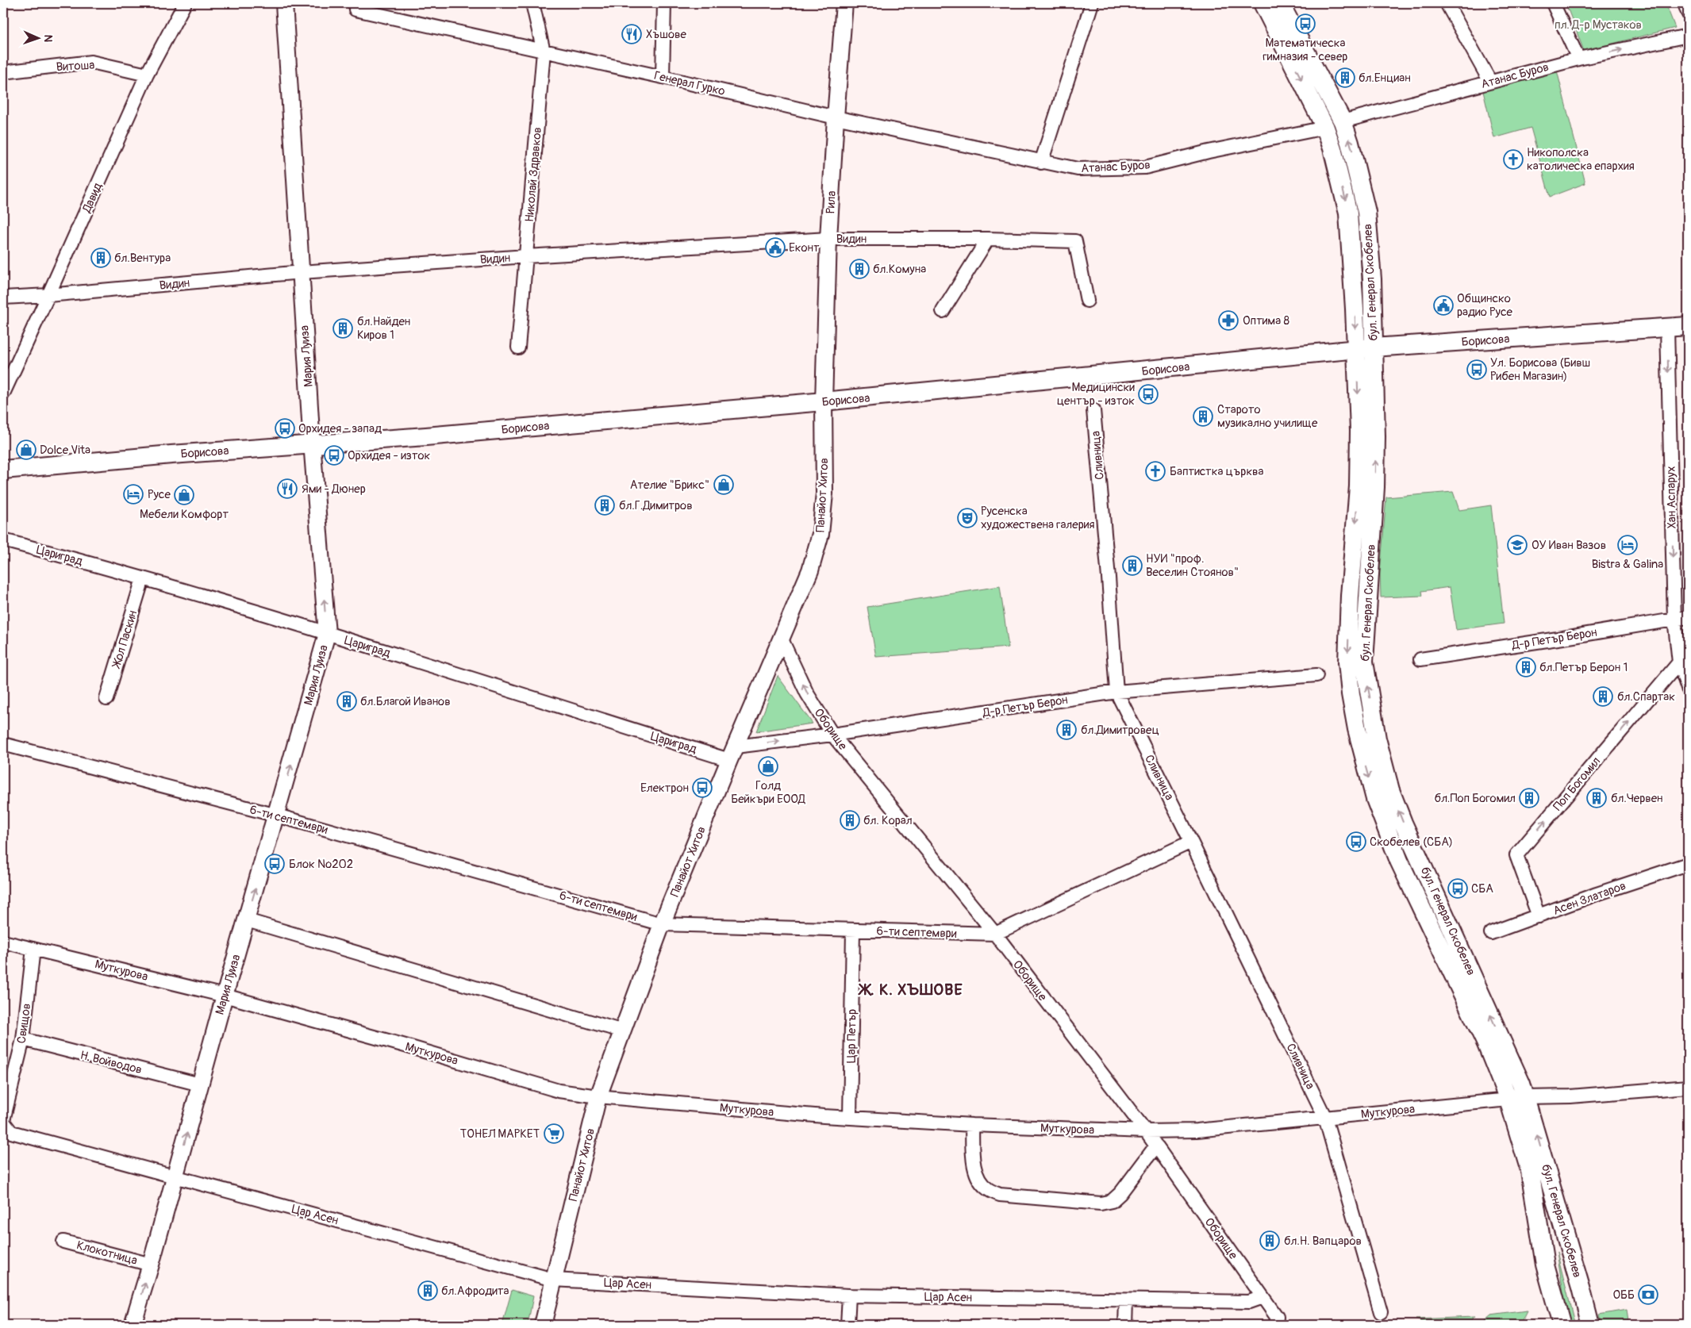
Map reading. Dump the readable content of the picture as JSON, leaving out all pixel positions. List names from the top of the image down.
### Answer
{
  "streets": {
    "main road": ["бул. Генерал Скобелев", "Борисова"],
    "street": [
      "Витоша",
      "Атанас Буров",
      "Генерал Гурко",
      "Николай Здравков",
      "Давид",
      "Рила",
      "Видин",
      "Мария Луиза",
      "Сливница",
      "Панайот Хитов",
      "Хан Аспарух",
      "Цариград",
      "Жол Паскин",
      "Д-р Петър Берон",
      "Оборище",
      "Поп Богомил",
      "6-ти септември",
      "Асен Златаров",
      "Муткурова",
      "Свищов",
      "Цар Петър",
      "Н. Войводов",
      "Цар Асен",
      "Клокотница"
    ]
  },
  "crossings": [
    ["Витоша", "Давид"],
    ["Атанас Буров", "Генерал Гурко"],
    ["Атанас Буров", "Рила"],
    ["Атанас Буров", "бул. Генерал Скобелев"],
    ["Генерал Гурко", "Николай Здравков"],
    ["Генерал Гурко", "Рила"],
    ["Николай Здравков", "Видин"],
    ["Давид", "Видин"],
    ["Рила", "Видин"],
    ["Рила", "Борисова"],
    ["Рила", "Панайот Хитов"],
    ["Видин", "Мария Луиза"],
    ["бул. Генерал Скобелев", "Борисова"],
    ["бул. Генерал Скобелев", "Муткурова"],
    ["Борисова", "Мария Луиза"],
    ["Борисова", "Панайот Хитов"],
    ["Борисова", "Хан Аспарух"],
    ["Мария Луиза", "Цариград"],
    ["Мария Луиза", "6-ти септември"],
    ["Мария Луиза", "Муткурова"],
    ["Мария Луиза", "Н. Войводов"],
    ["Мария Луиза", "Цар Асен"],
    ["Мария Луиза", "Клокотница"],
    ["Сливница", "Д-р Петър Берон"],
    ["Сливница", "6-ти септември"],
    ["Сливница", "Муткурова"],
    ["Панайот Хитов", "Цариград"],
    ["Панайот Хитов", "Д-р Петър Берон"],
    ["Панайот Хитов", "Оборище"],
    ["Панайот Хитов", "6-ти септември"],
    ["Панайот Хитов", "Муткурова"],
    ["Панайот Хитов", "Цар Асен"],
    ["Хан Аспарух", "Д-р Петър Берон"],
    ["Хан Аспарух", "Поп Богомил"],
    ["Цариград", "Жол Паскин"],
    ["Цариград", "Д-р Петър Берон"],
    ["Д-р Петър Берон", "Оборище"],
    ["Оборище", "6-ти септември"],
    ["Оборище", "Муткурова"],
    ["Оборище", "Цар Асен"],
    ["Поп Богомил", "Асен Златаров"],
    ["6-ти септември", "Цар Петър"],
    ["Муткурова", "Свищов"],
    ["Муткурова", "Цар Петър"],
    ["Свищов", "Н. Войводов"],
    ["Свищов", "Цар Асен"]
  ],
  "one_way": ["Мария Луиза", "Хан Аспарух", "Поп Богомил"],
  "districts": ["Ж. К. ХЪШОВЕ"],
  "parks": ["пл. Д-р Мустаков"],
  "places": {
    "bus stop": [
      "Математическа гимназия - север",
      "Ул. Борисова (Бивш Рибен Магазин)",
      "Медицински център - изток",
      "Орхидея - запад",
      "Орхидея - изток",
      "Електрон",
      "Скобелев (СБА)",
      "Блок №202",
      "СБА"
    ],
    "restaurant": ["Хъшове", "Ями - Дюнер"],
    "building": [
      "бл.Енциан",
      "бл.Вентура",
      "бл.Комуна",
      "бл.Найден Киров 1",
      "Старото музикално училище",
      "бл.Г.Димитров",
      "НУИ \"проф. Веселин Стоянов\"",
      "бл.Петър Берон 1",
      "бл.Спартак",
      "бл.Благой Иванов",
      "бл.Димитровец",
      "бл.Поп Богомил",
      "бл.Червен",
      "бл. Корал",
      "бл.Н. Вапцаров",
      "бл.Афродита"
    ],
    "church": ["Никополска католическа епархия", "Баптистка църква"],
    "public building": ["Еконт", "Общинско радио Русе"],
    "pharmacy": ["Оптима 8"],
    "shop": [
      "Dolce Vita",
      "Ателие \"Брикс\"",
      "Мебели Комфорт",
      "Голд Бейкъри ЕООД"
    ],
    "hotel": ["Русе", "Bistra & Galina"],
    "theatre": ["Русенска художествена галерия"],
    "school or university": ["ОУ Иван Вазов"],
    "supermarket": ["ТОНЕЛ МАРКЕТ"],
    "bank": ["ОББ"]
  },
  "north": "right"
}
